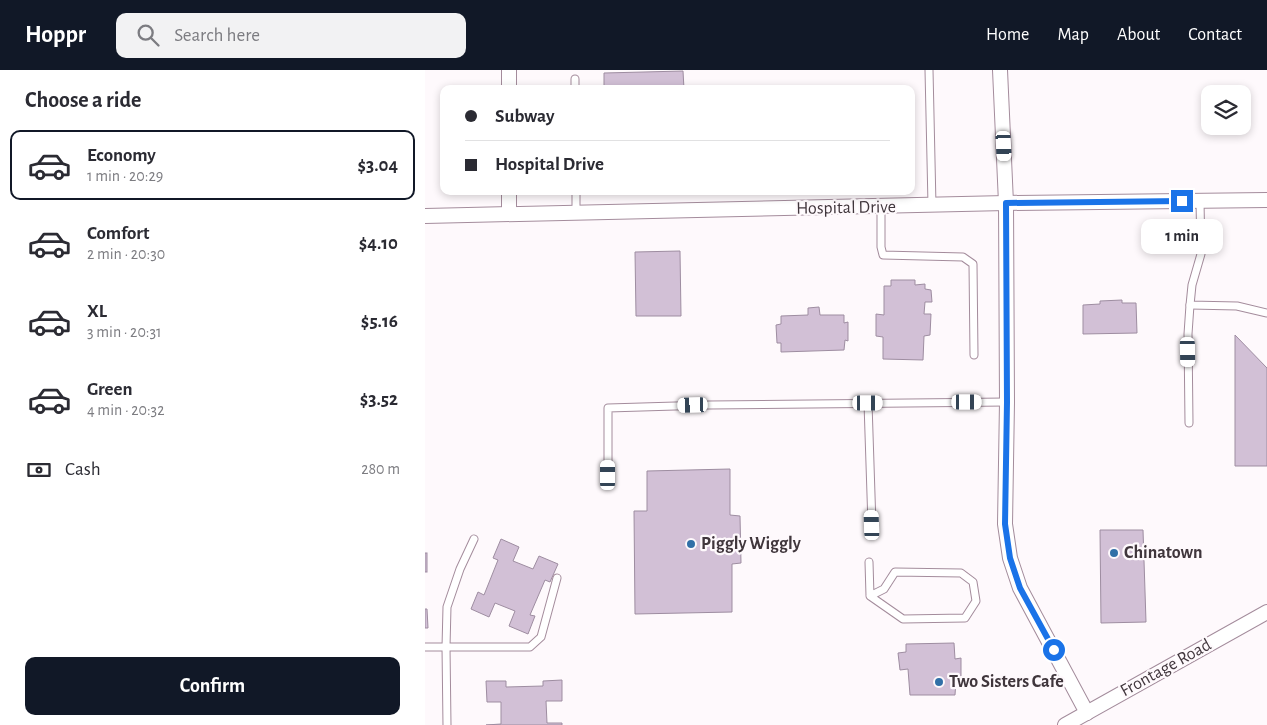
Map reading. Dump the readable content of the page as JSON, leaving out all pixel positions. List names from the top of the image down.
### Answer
{
  "streets": {
    "street": ["Hospital Drive", "Frontage Road"]
  },
  "places": ["Piggly Wiggly", "Chinatown", "Two Sisters Cafe"],
  "page": {
    "header": "Hoppr",
    "search": "Search here",
    "nav": [
      "Home",
      "Map",
      "About",
      "Contact"
    ],
    "heading": "Choose a ride",
    "banner": ["Subway", "Hospital Drive"],
    "list": [
      {
        "name": "Economy",
        "note": "1 min · 20:29",
        "value": "$3.04"
      },
      {
        "name": "Comfort",
        "note": "2 min · 20:30",
        "value": "$4.10"
      },
      {
        "name": "XL",
        "note": "3 min · 20:31",
        "value": "$5.16"
      },
      {
        "name": "Green",
        "note": "4 min · 20:32",
        "value": "$3.52"
      }
    ],
    "bubble": "1 min",
    "pay": ["Cash", "280 m"],
    "buttons": "Confirm"
  }
}
